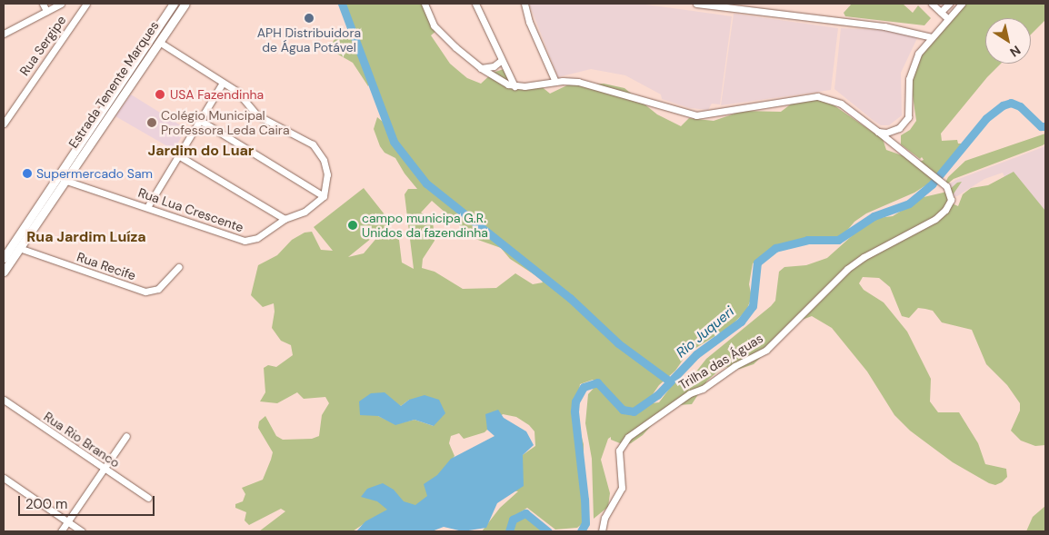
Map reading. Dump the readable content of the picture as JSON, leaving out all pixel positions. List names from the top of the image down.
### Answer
{
  "streets": {
    "main road": ["Estrada Tenente Marques"],
    "street": [
      "Rua Sergipe",
      "Rua Lua Crescente",
      "Rua Recife",
      "Trilha das Águas",
      "Rua Rio Branco"
    ]
  },
  "crossings": [
    ["Estrada Tenente Marques", "Rua Lua Crescente"],
    ["Estrada Tenente Marques", "Rua Recife"]
  ],
  "districts": ["Jardim do Luar", "Rua Jardim Luíza"],
  "water": ["Rio Juqueri"],
  "places": [
    "APH Distribuidora de Água Potável",
    "USA Fazendinha",
    "Colégio Municipal Professora Leda Caira",
    "Supermercado Sam",
    "campo municipa G.R. Unidos da fazendinha"
  ],
  "scale_bar": "200 m",
  "north": "bottom right"
}
